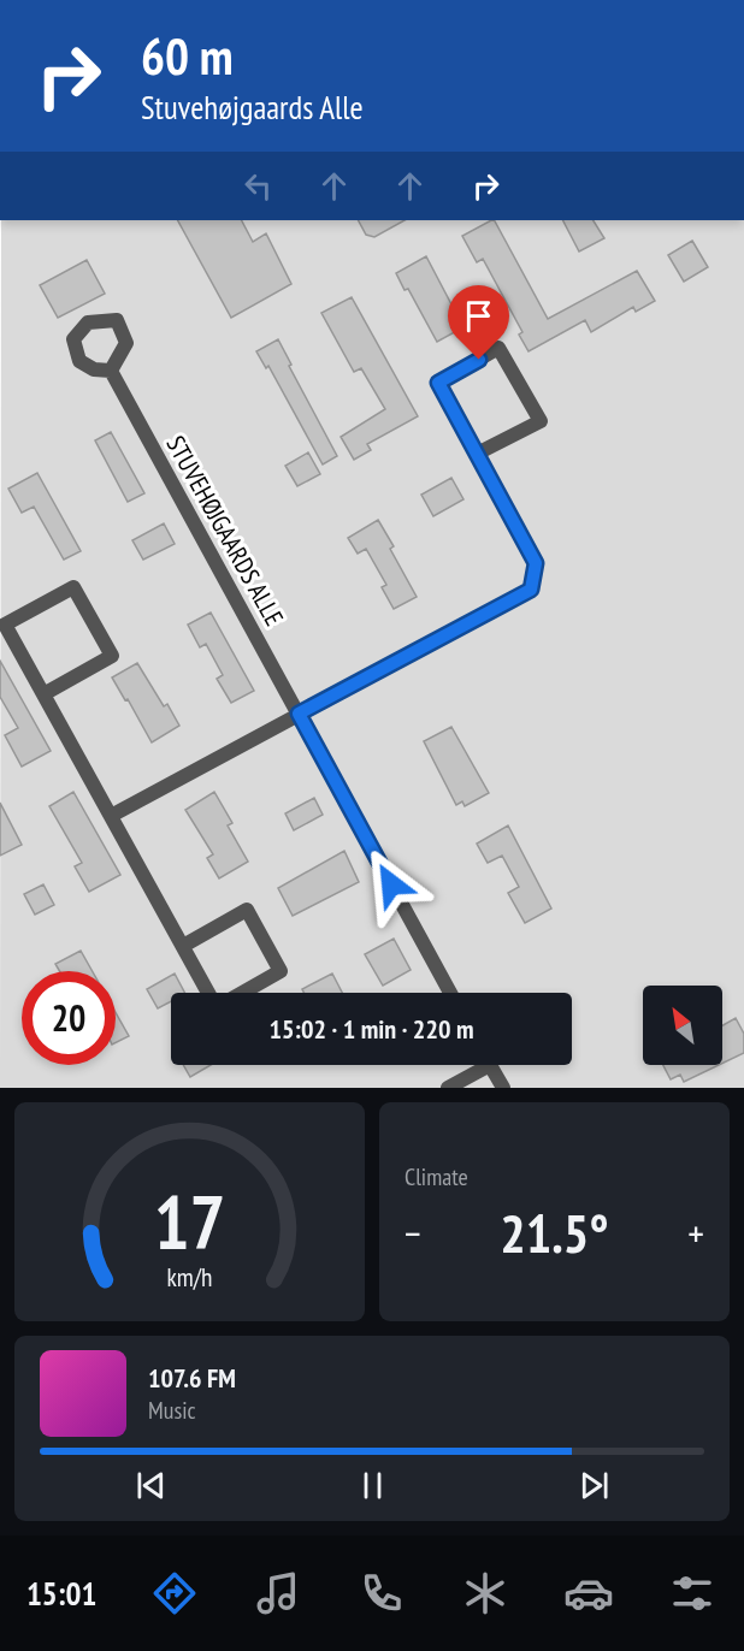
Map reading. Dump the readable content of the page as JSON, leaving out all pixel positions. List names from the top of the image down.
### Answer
{
  "streets": {
    "lane": ["STUVEHØJGAARDS ALLE"]
  },
  "north": "top left",
  "page": {
    "turn": ["60 m", "Stuvehøjgaards Alle"],
    "limit": "20",
    "trip": "15:02 · 1 min · 220 m",
    "tile": "Climate",
    "heat": ["−", "21.5°", "+"],
    "song": ["107.6 FM", "Music"],
    "tabs": "15:01",
    "gauge": ["17", "km/h"]
  }
}
